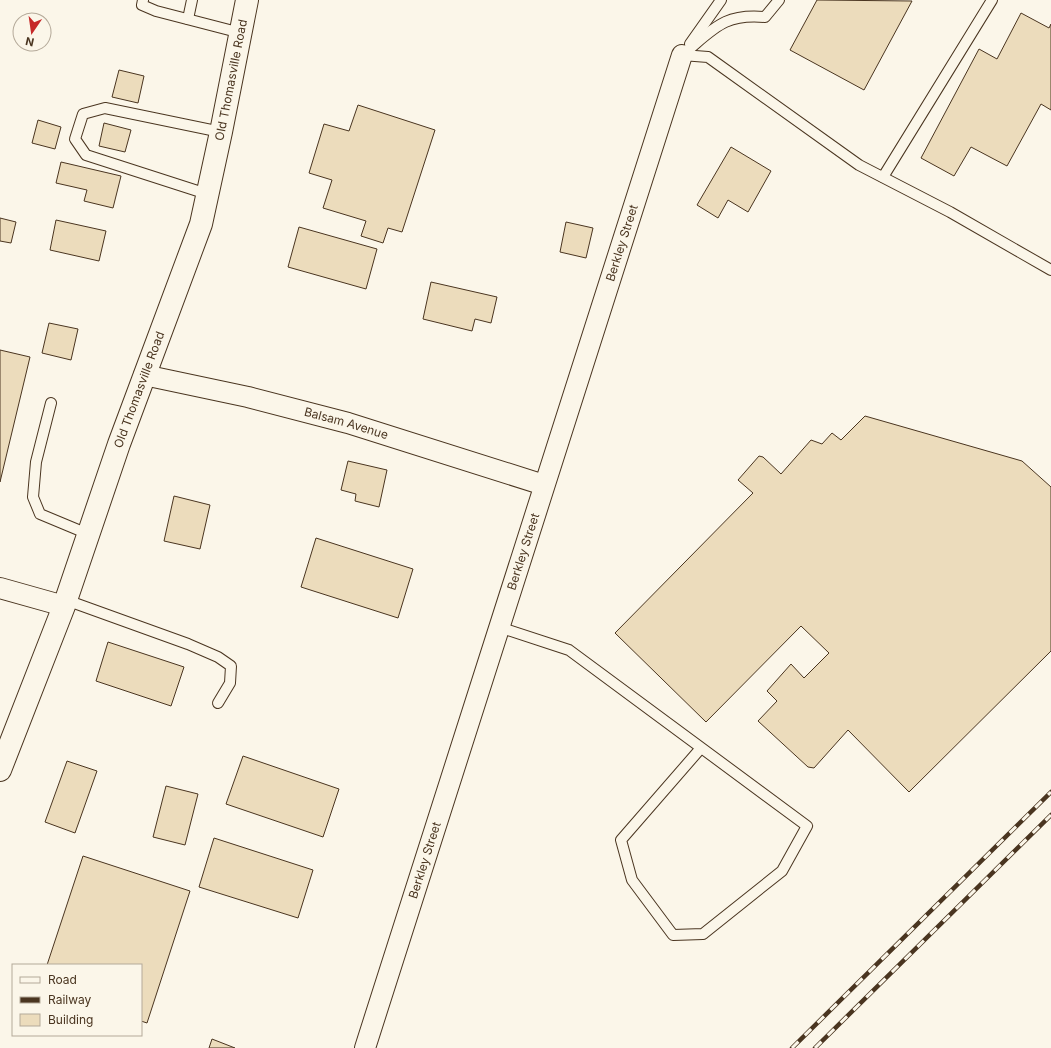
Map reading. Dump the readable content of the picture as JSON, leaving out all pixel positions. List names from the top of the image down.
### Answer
{
  "streets": {
    "street": ["Old Thomasville Road", "Berkley Street", "Balsam Avenue"]
  },
  "crossings": [
    ["Old Thomasville Road", "Balsam Avenue"],
    ["Berkley Street", "Balsam Avenue"]
  ],
  "legend": ["Road", "Railway", "Building"],
  "north": "bottom"
}
